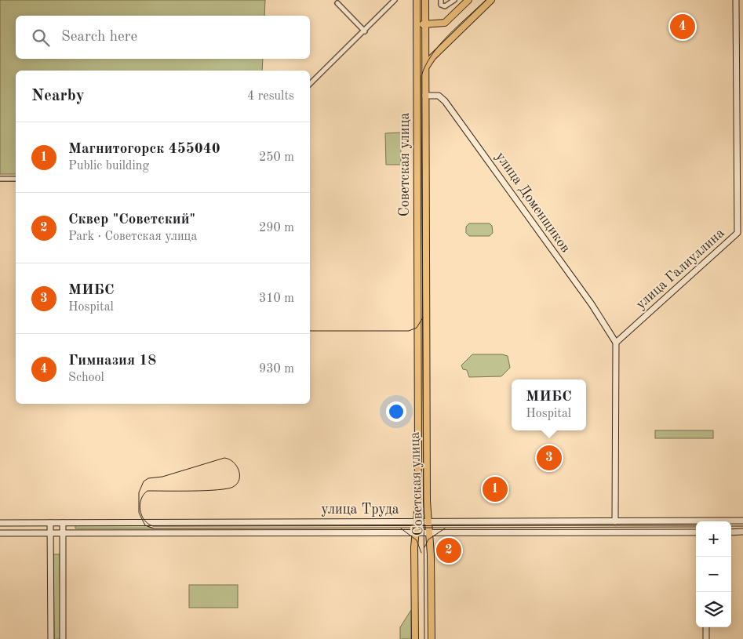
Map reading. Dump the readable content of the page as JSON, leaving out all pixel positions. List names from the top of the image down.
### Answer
{
  "streets": {
    "main road": [
      "Советская улица",
      "улица Доменщиков",
      "улица Галиуллина",
      "улица Труда"
    ]
  },
  "crossings": [
    ["Советская улица", "улица Доменщиков"],
    ["Советская улица", "улица Труда"],
    ["улица Доменщиков", "улица Галиуллина"]
  ],
  "page": {
    "pins": [
      "4",
      "3",
      "1",
      "2"
    ],
    "search": "Search here",
    "heading": ["Nearby", "4 results"],
    "list": [
      {
        "mark": "1",
        "name": "Магнитогорск 455040",
        "note": "Public building",
        "value": "250 m"
      },
      {
        "mark": "2",
        "name": "Сквер \"Советский\"",
        "note": "Park · Советская улица",
        "value": "290 m"
      },
      {
        "mark": "3",
        "name": "МИБС",
        "note": "Hospital",
        "value": "310 m"
      },
      {
        "mark": "4",
        "name": "Гимназия 18",
        "note": "School",
        "value": "930 m"
      }
    ],
    "popup": ["МИБС", "Hospital"],
    "map_buttons": ["+", "−"]
  }
}
